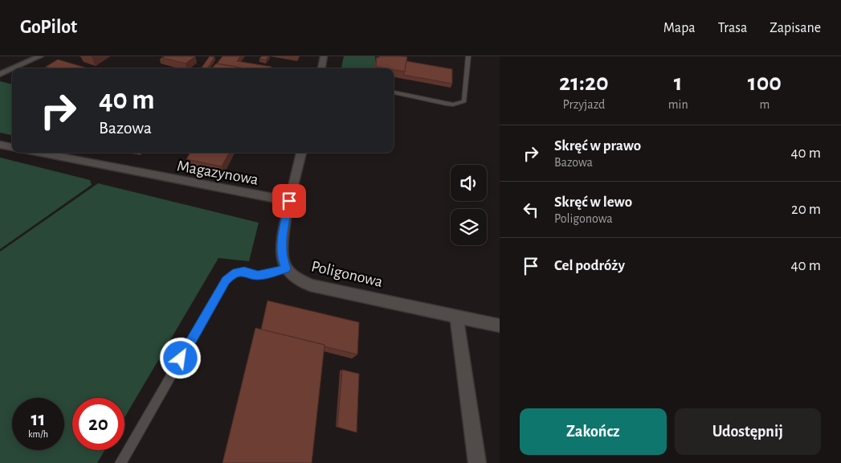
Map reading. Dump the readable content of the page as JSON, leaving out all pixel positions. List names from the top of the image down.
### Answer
{
  "streets": {
    "street": ["Magazynowa", "Poligonowa"]
  },
  "crossings": [
    ["Magazynowa", "Poligonowa"]
  ],
  "page": {
    "header": "GoPilot",
    "nav": ["Mapa", "Trasa", "Zapisane"],
    "eta": [
      "21:20",
      "Przyjazd",
      "1",
      "min",
      "100",
      "m"
    ],
    "turn": ["40 m", "Bazowa"],
    "list": [
      {
        "name": "Skręć w prawo",
        "note": "Bazowa",
        "value": "40 m"
      },
      {
        "name": "Skręć w lewo",
        "note": "Poligonowa",
        "value": "20 m"
      },
      {
        "name": "Cel podróży",
        "value": "40 m"
      }
    ],
    "speed": "11 km/h",
    "limit": "20",
    "buttons": ["Zakończ", "Udostępnij"]
  }
}
